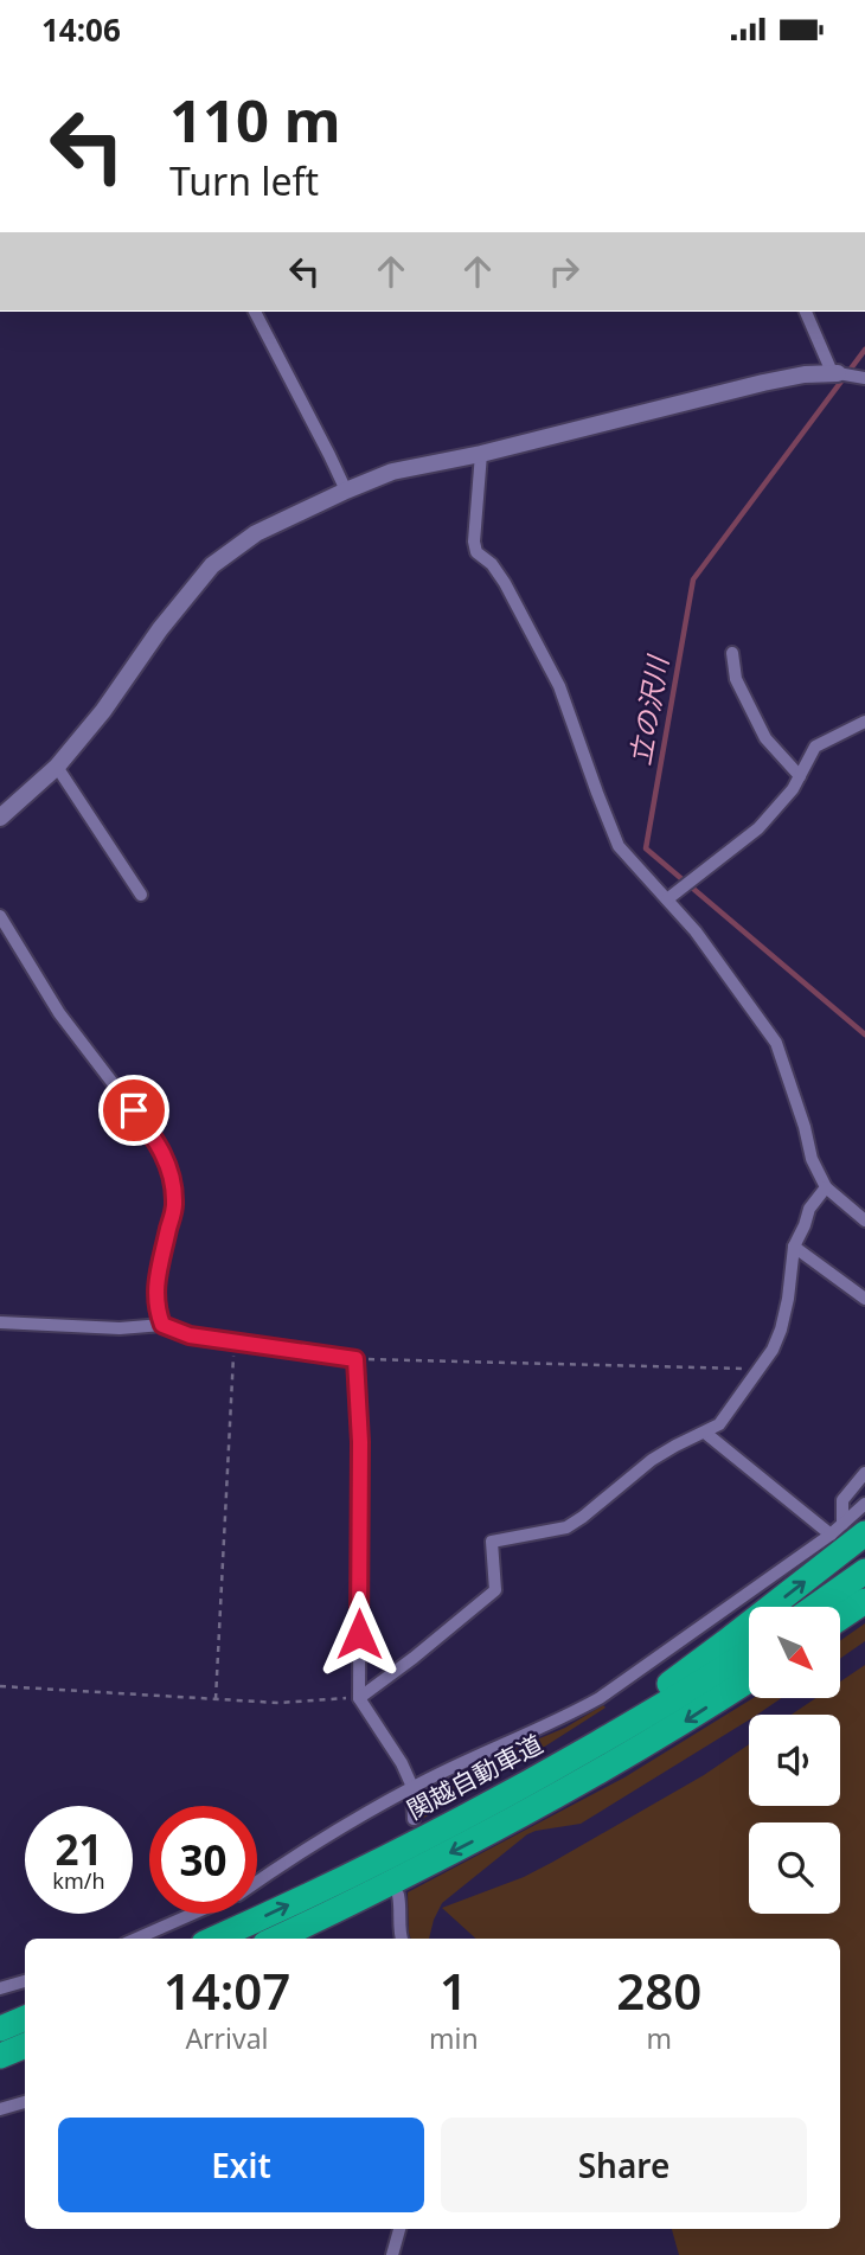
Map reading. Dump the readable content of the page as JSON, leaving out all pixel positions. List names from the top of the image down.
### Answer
{
  "streets": {
    "highway": ["関越自動車道"]
  },
  "water": ["立の沢川"],
  "north": "bottom right",
  "page": {
    "status": "14:06",
    "turn": ["110 m", "Turn left"],
    "speed": "21 km/h",
    "limit": "30",
    "eta": [
      "14:07",
      "Arrival",
      "1",
      "min",
      "280",
      "m"
    ],
    "buttons": ["Exit", "Share"]
  }
}
